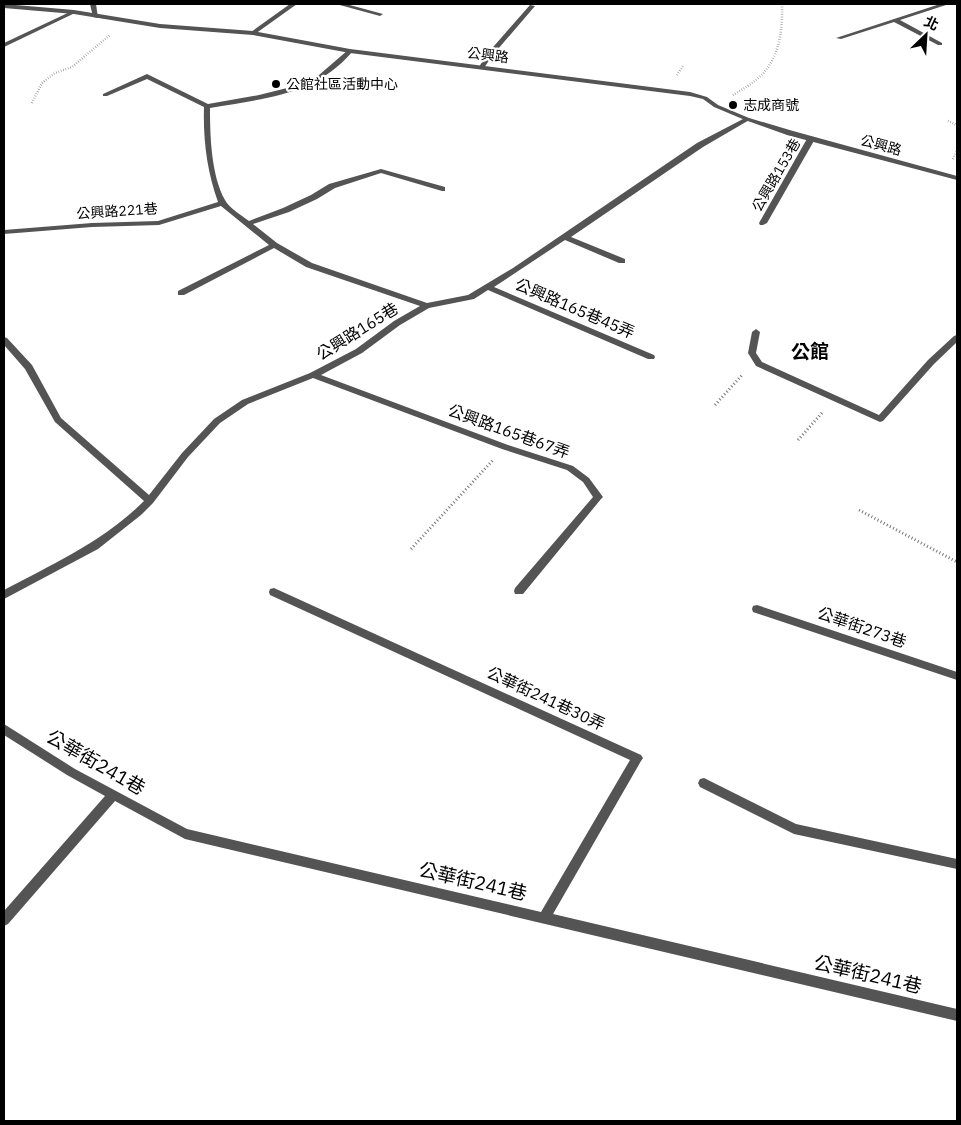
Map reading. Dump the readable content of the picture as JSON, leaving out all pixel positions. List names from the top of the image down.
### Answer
{
  "streets": {
    "street": [
      "公興路",
      "公興路153巷",
      "公興路221巷",
      "公興路165巷45弄",
      "公興路165巷",
      "公興路165巷67弄",
      "公華街273巷",
      "公華街241巷30弄",
      "公華街241巷"
    ]
  },
  "crossings": [
    ["公興路", "公興路153巷"],
    ["公興路", "公興路165巷"],
    ["公興路165巷45弄", "公興路165巷"],
    ["公興路165巷", "公興路165巷67弄"],
    ["公華街241巷30弄", "公華街241巷"]
  ],
  "districts": ["公館"],
  "places": ["公館社區活動中心", "志成商號"],
  "north": "top right"
}
